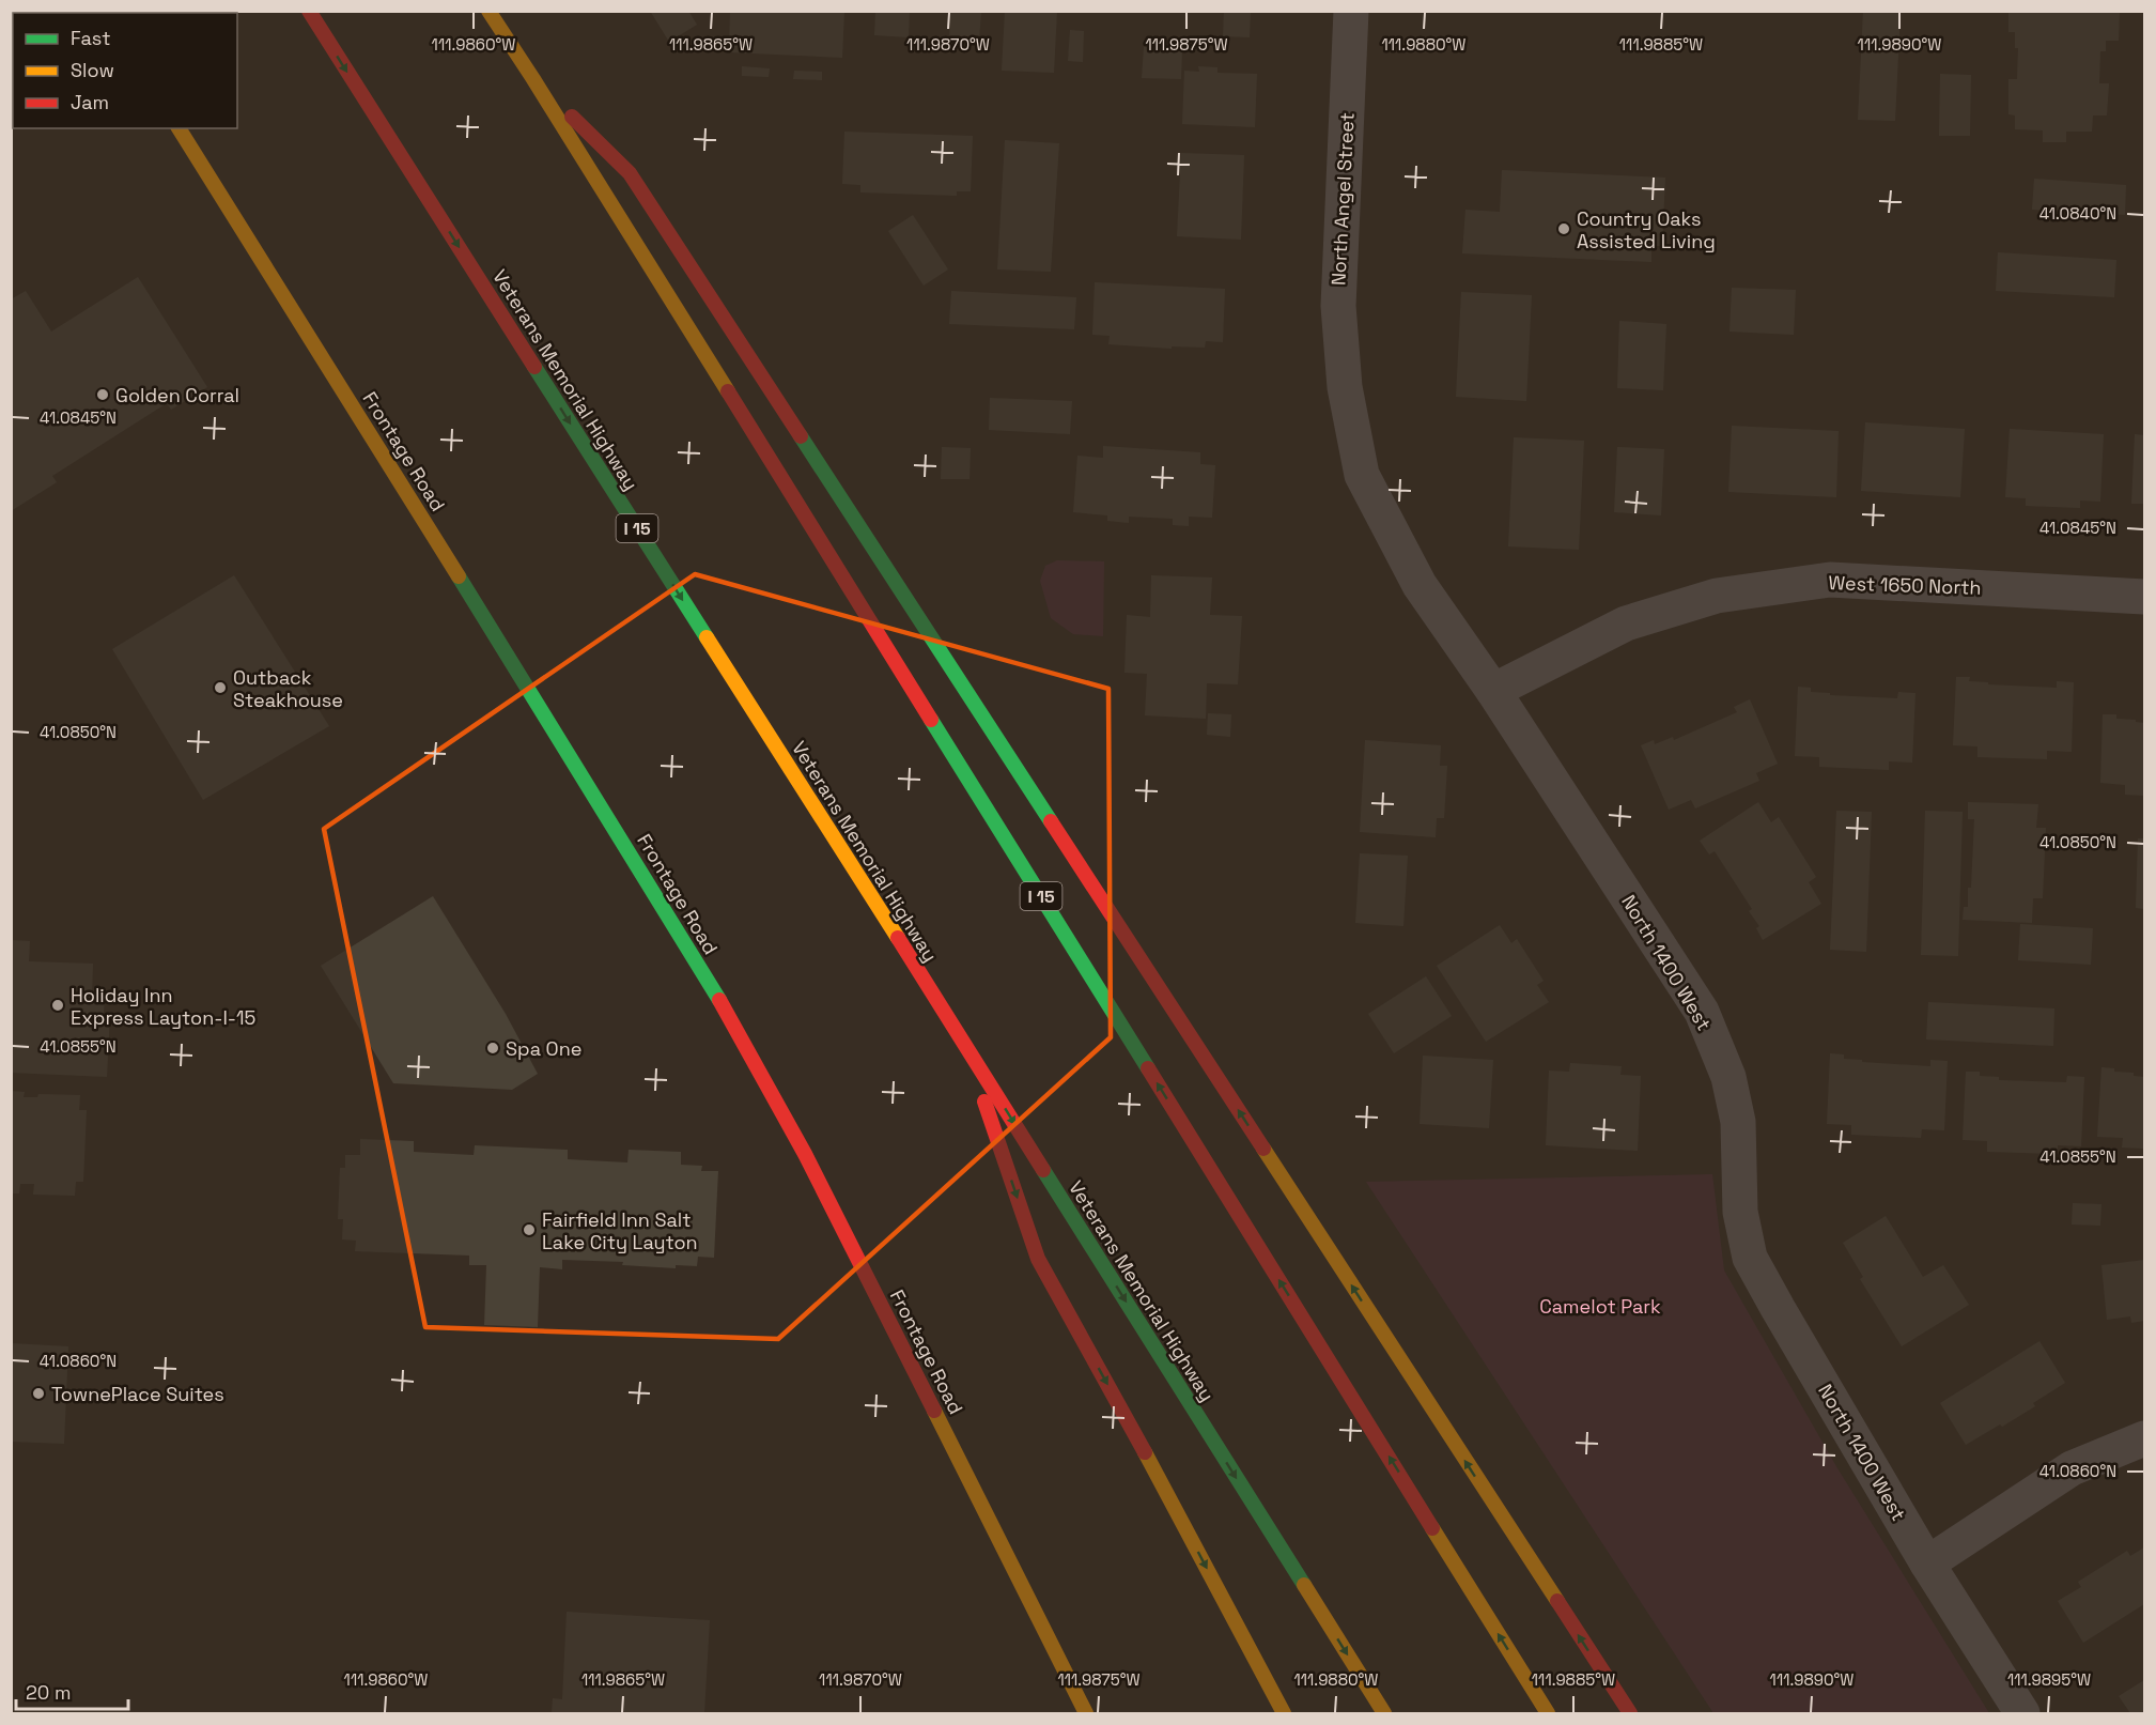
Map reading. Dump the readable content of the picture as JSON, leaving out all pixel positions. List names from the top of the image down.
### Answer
{
  "streets": {
    "main road": ["Veterans Memorial Highway", "Frontage Road", "I 15"],
    "street": ["North Angel Street", "West 1650 North", "North 1400 West"]
  },
  "crossings": [
    ["North Angel Street", "North 1400 West"],
    ["West 1650 North", "North 1400 West"]
  ],
  "parks": ["Camelot Park"],
  "places": [
    "Country Oaks Assisted Living",
    "Golden Corral",
    "Outback Steakhouse",
    "Holiday Inn Express Layton-I-15",
    "Spa One",
    "Fairfield Inn Salt Lake City Layton",
    "TownePlace Suites"
  ],
  "legend": ["Fast", "Slow", "Jam"],
  "scale_bar": "20 m",
  "coordinates": [
    "111.9860°W",
    "111.9865°W",
    "111.9870°W",
    "111.9875°W",
    "111.9880°W",
    "111.9885°W",
    "111.9890°W",
    "41.0840°N",
    "41.0845°N",
    "41.0850°N",
    "41.0855°N",
    "41.0860°N",
    "111.9895°W"
  ]
}
